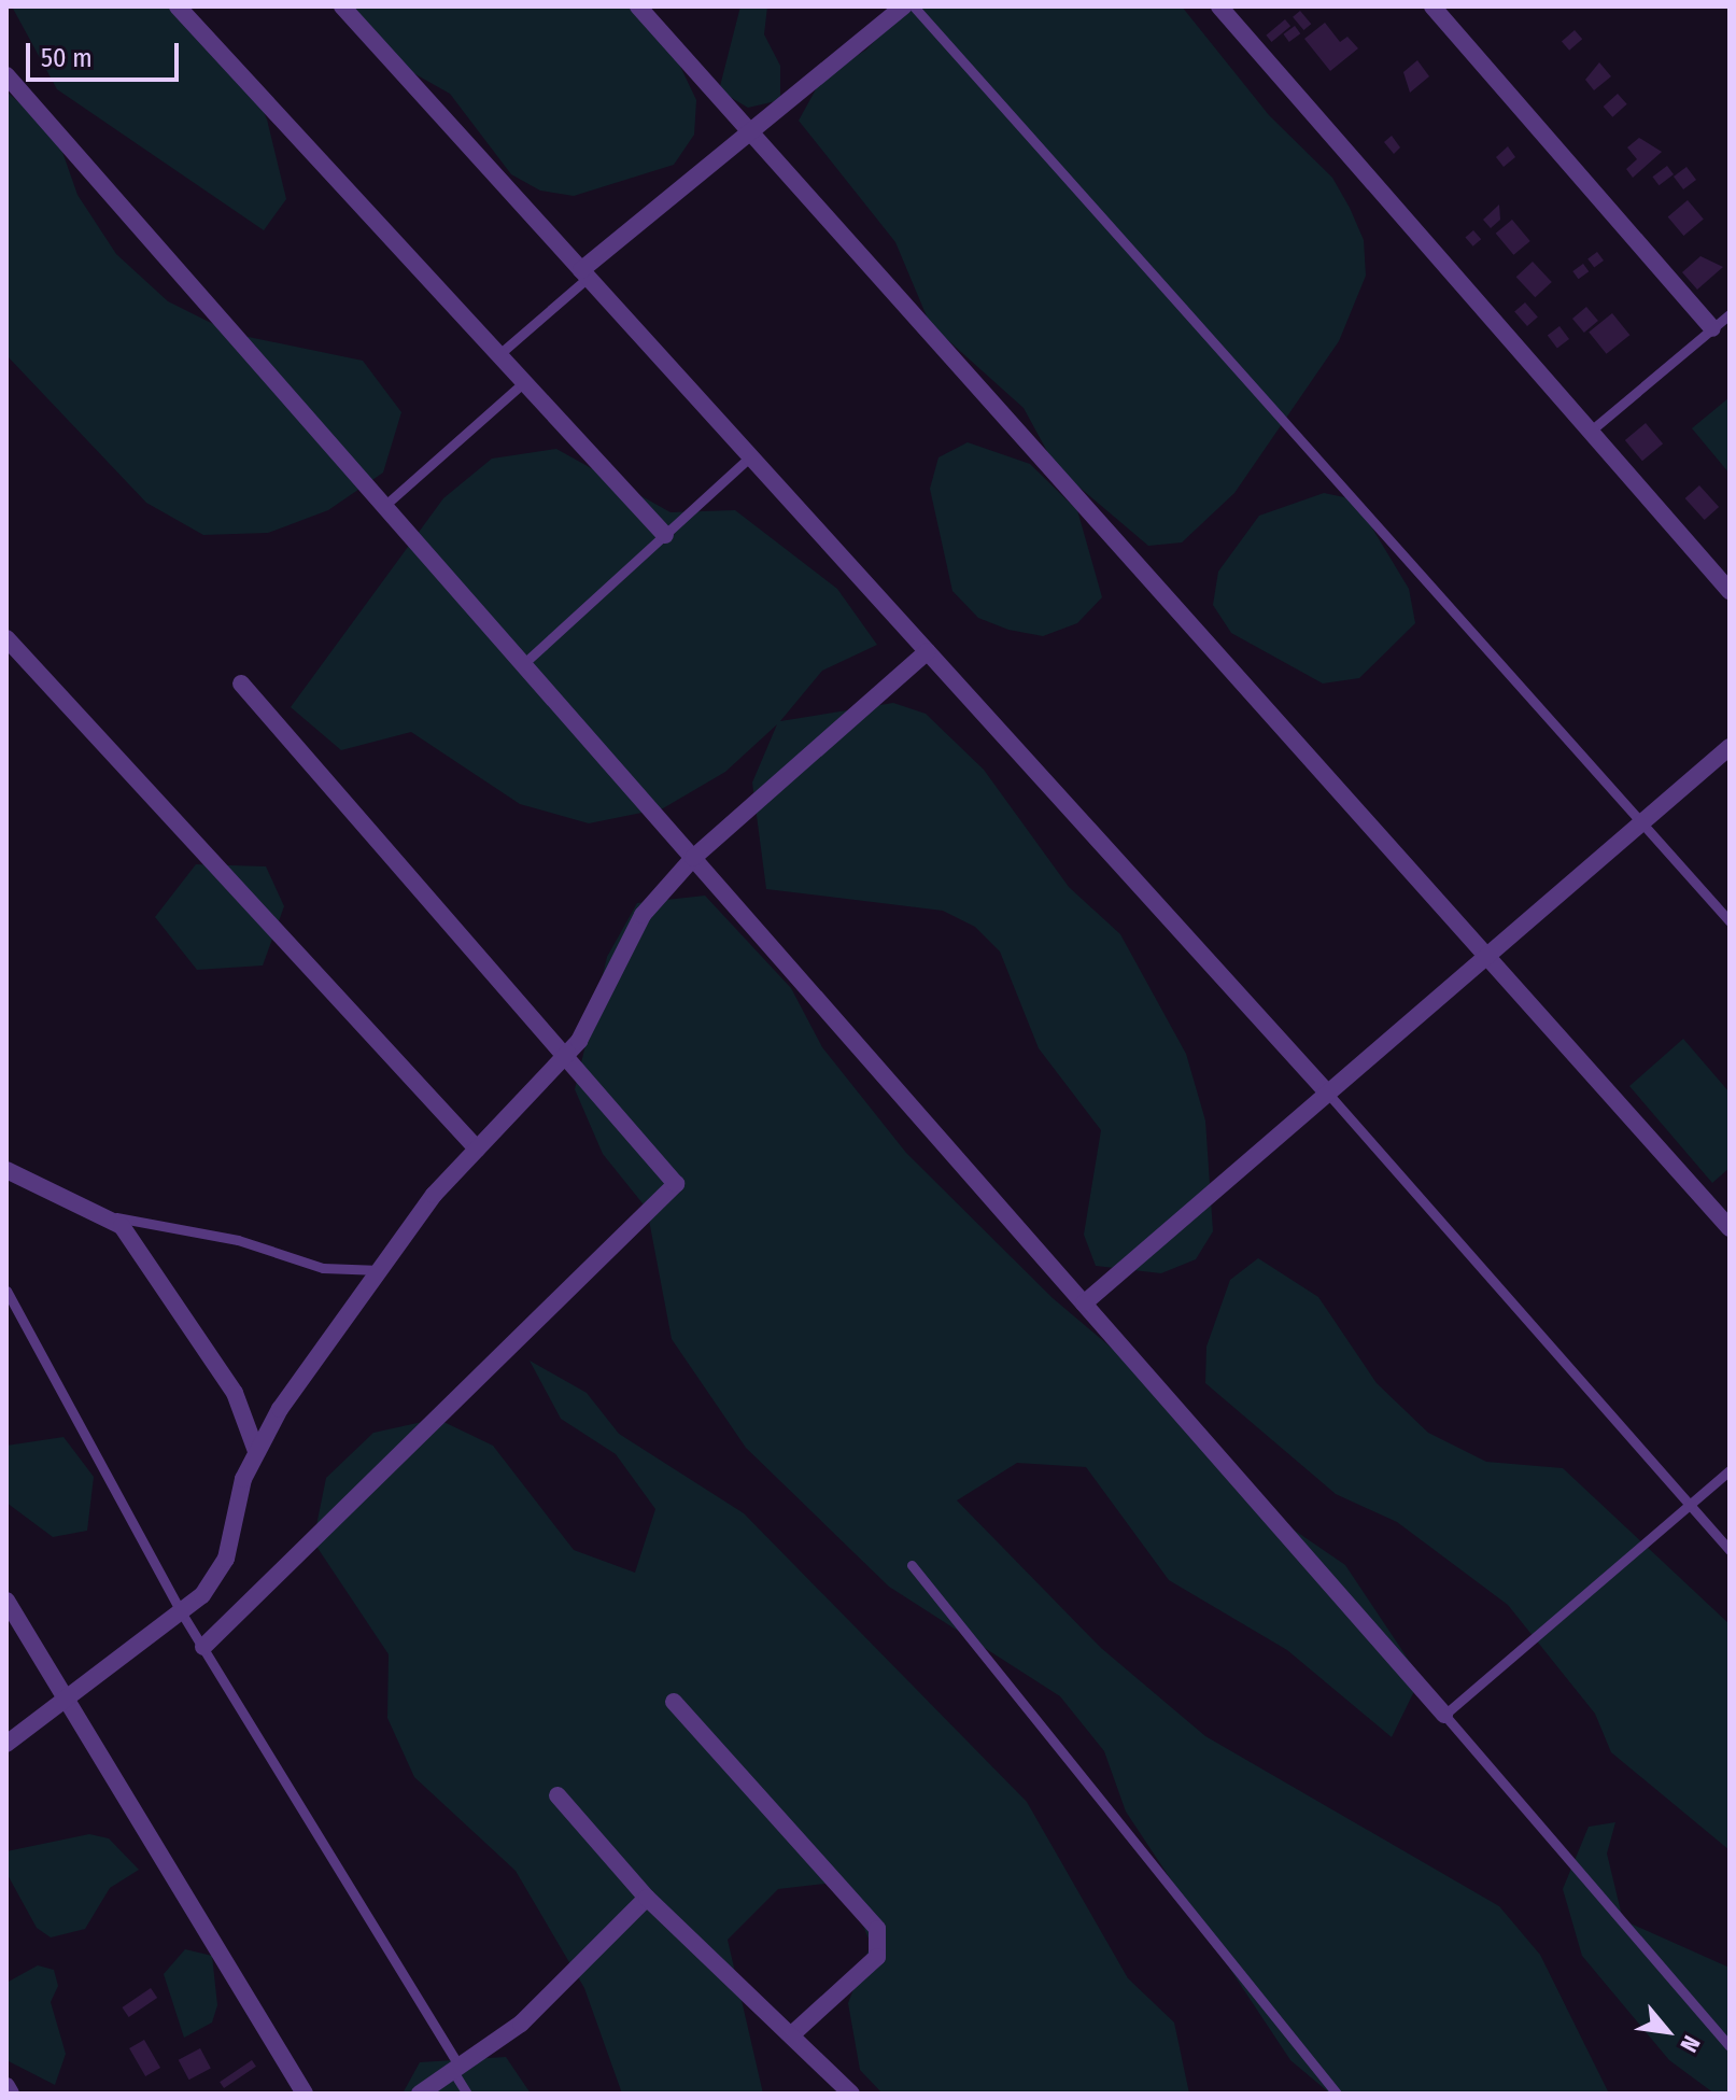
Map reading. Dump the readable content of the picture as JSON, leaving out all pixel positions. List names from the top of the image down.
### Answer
{
  "scale_bar": "50 m",
  "north": "bottom right"
}
